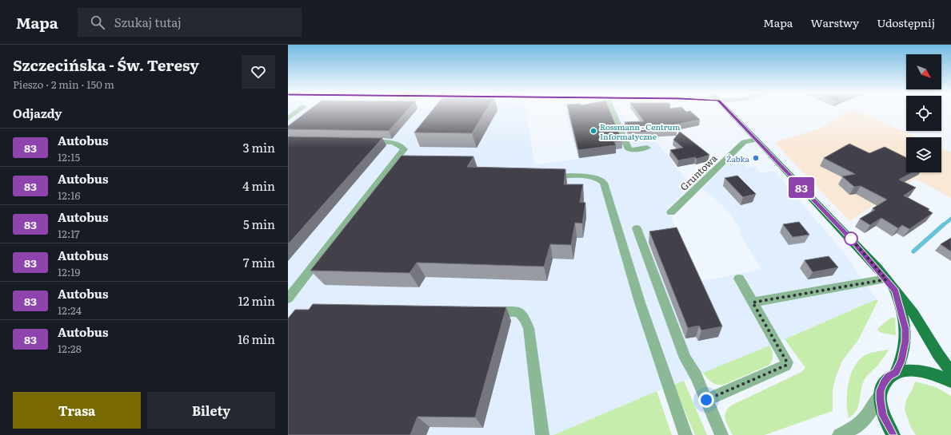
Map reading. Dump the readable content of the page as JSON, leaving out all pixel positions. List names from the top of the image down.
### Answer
{
  "streets": {
    "street": ["Gruntowa"]
  },
  "places": ["Rossmann - Centrum Informatyczne", "Żabka"],
  "lines": ["bus line 83"],
  "north": "bottom right",
  "page": {
    "header": "Mapa",
    "search": "Szukaj tutaj",
    "nav": ["Mapa", "Warstwy", "Udostępnij"],
    "heading": [
      ["Szczecińska - Św. Teresy", "Pieszo · 2 min · 150 m"],
      "Odjazdy"
    ],
    "on_map": "83",
    "list": [
      {
        "mark": "83",
        "name": "Autobus",
        "note": "12:15",
        "value": "3 min"
      },
      {
        "mark": "83",
        "name": "Autobus",
        "note": "12:16",
        "value": "4 min"
      },
      {
        "mark": "83",
        "name": "Autobus",
        "note": "12:17",
        "value": "5 min"
      },
      {
        "mark": "83",
        "name": "Autobus",
        "note": "12:19",
        "value": "7 min"
      },
      {
        "mark": "83",
        "name": "Autobus",
        "note": "12:24",
        "value": "12 min"
      },
      {
        "mark": "83",
        "name": "Autobus",
        "note": "12:28",
        "value": "16 min"
      }
    ],
    "buttons": ["Trasa", "Bilety"]
  }
}
